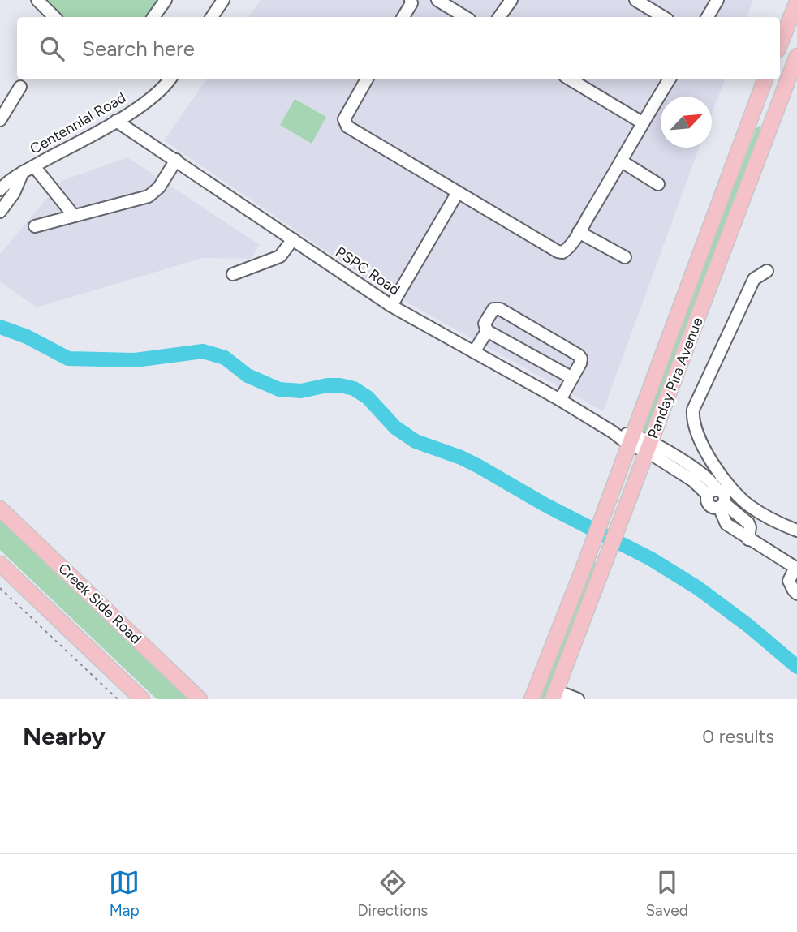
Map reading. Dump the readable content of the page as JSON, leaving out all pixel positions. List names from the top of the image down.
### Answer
{
  "streets": {
    "main road": ["Panday Pira Avenue", "Creek Side Road"],
    "street": ["Centennial Road", "PSPC Road"]
  },
  "crossings": [
    ["Centennial Road", "PSPC Road"],
    ["PSPC Road", "Panday Pira Avenue"]
  ],
  "north": "top right",
  "page": {
    "search": "Search here",
    "heading": ["Nearby", "0 results"],
    "nav": ["Map", "Directions", "Saved"]
  }
}
